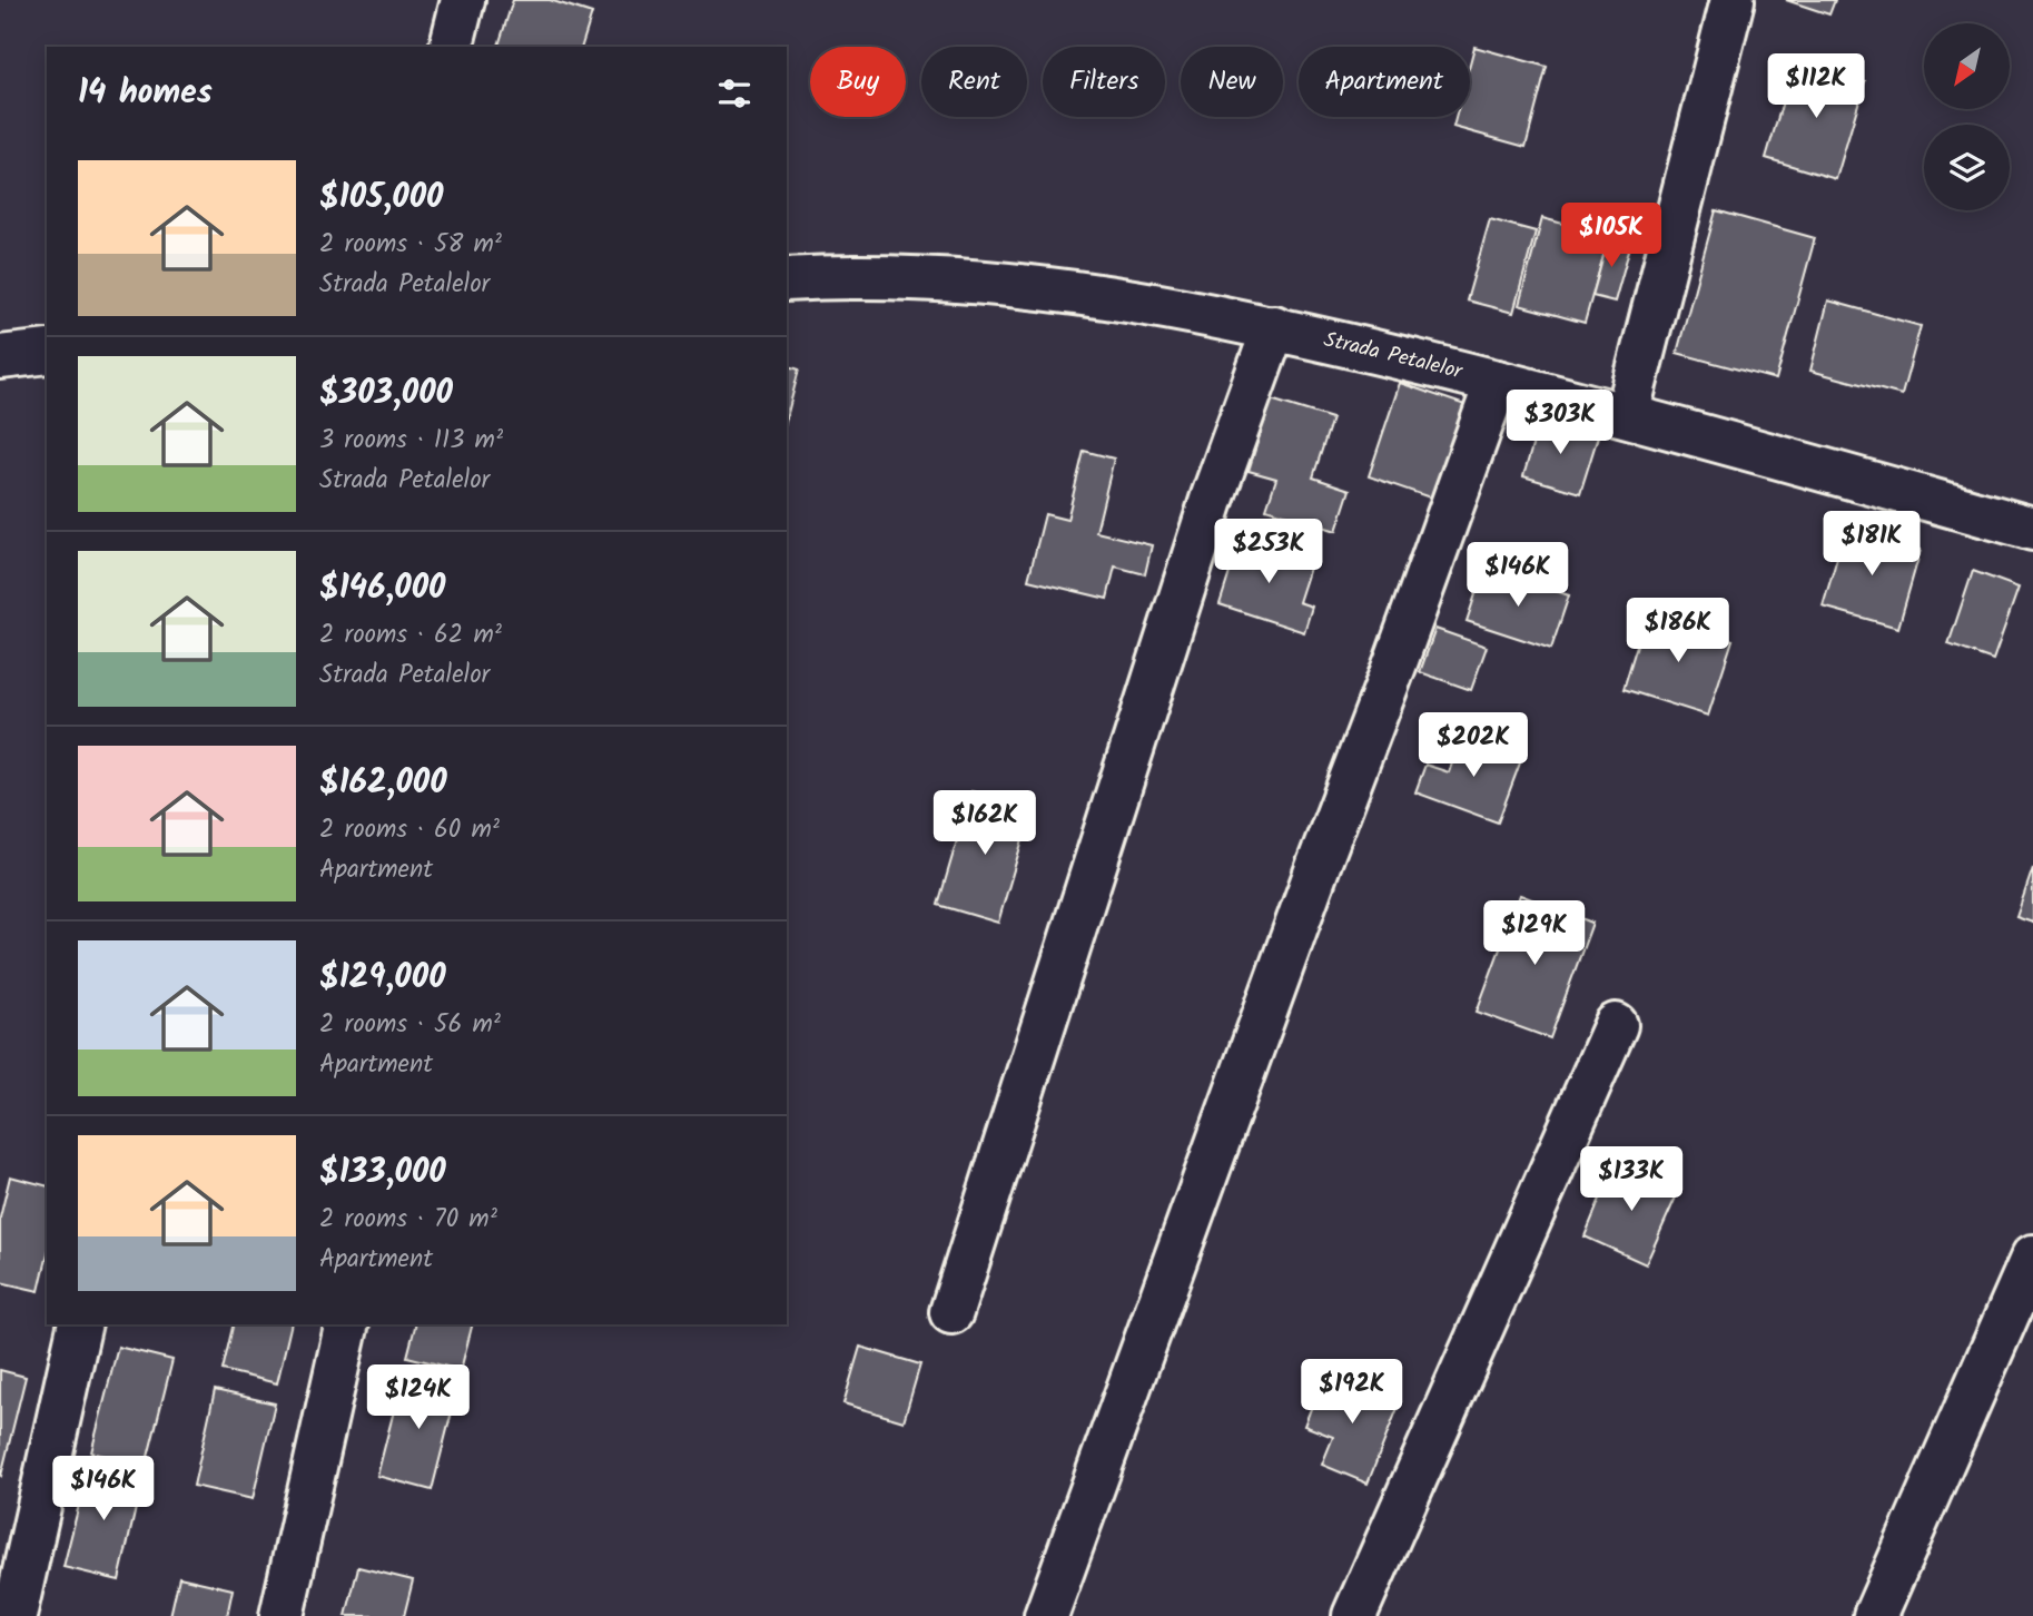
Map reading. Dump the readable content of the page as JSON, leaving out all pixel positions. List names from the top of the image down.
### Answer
{
  "streets": {
    "street": ["Strada Petalelor"]
  },
  "north": "bottom left",
  "page": {
    "chip": [
      "Buy",
      "Rent",
      "Filters",
      "New",
      "Apartment"
    ],
    "heading": "14 homes",
    "price": [
      "$112K",
      "$105K",
      "$303K",
      "$181K",
      "$253K",
      "$146K",
      "$186K",
      "$202K",
      "$162K",
      "$129K",
      "$133K",
      "$192K",
      "$124K",
      "$146K"
    ],
    "list": [
      {
        "name": "$105,000",
        "note": "2 rooms · 58 m² · Strada Petalelor"
      },
      {
        "name": "$303,000",
        "note": "3 rooms · 113 m² · Strada Petalelor"
      },
      {
        "name": "$146,000",
        "note": "2 rooms · 62 m² · Strada Petalelor"
      },
      {
        "name": "$162,000",
        "note": "2 rooms · 60 m² · Apartment"
      },
      {
        "name": "$129,000",
        "note": "2 rooms · 56 m² · Apartment"
      },
      {
        "name": "$133,000",
        "note": "2 rooms · 70 m² · Apartment"
      }
    ]
  }
}
